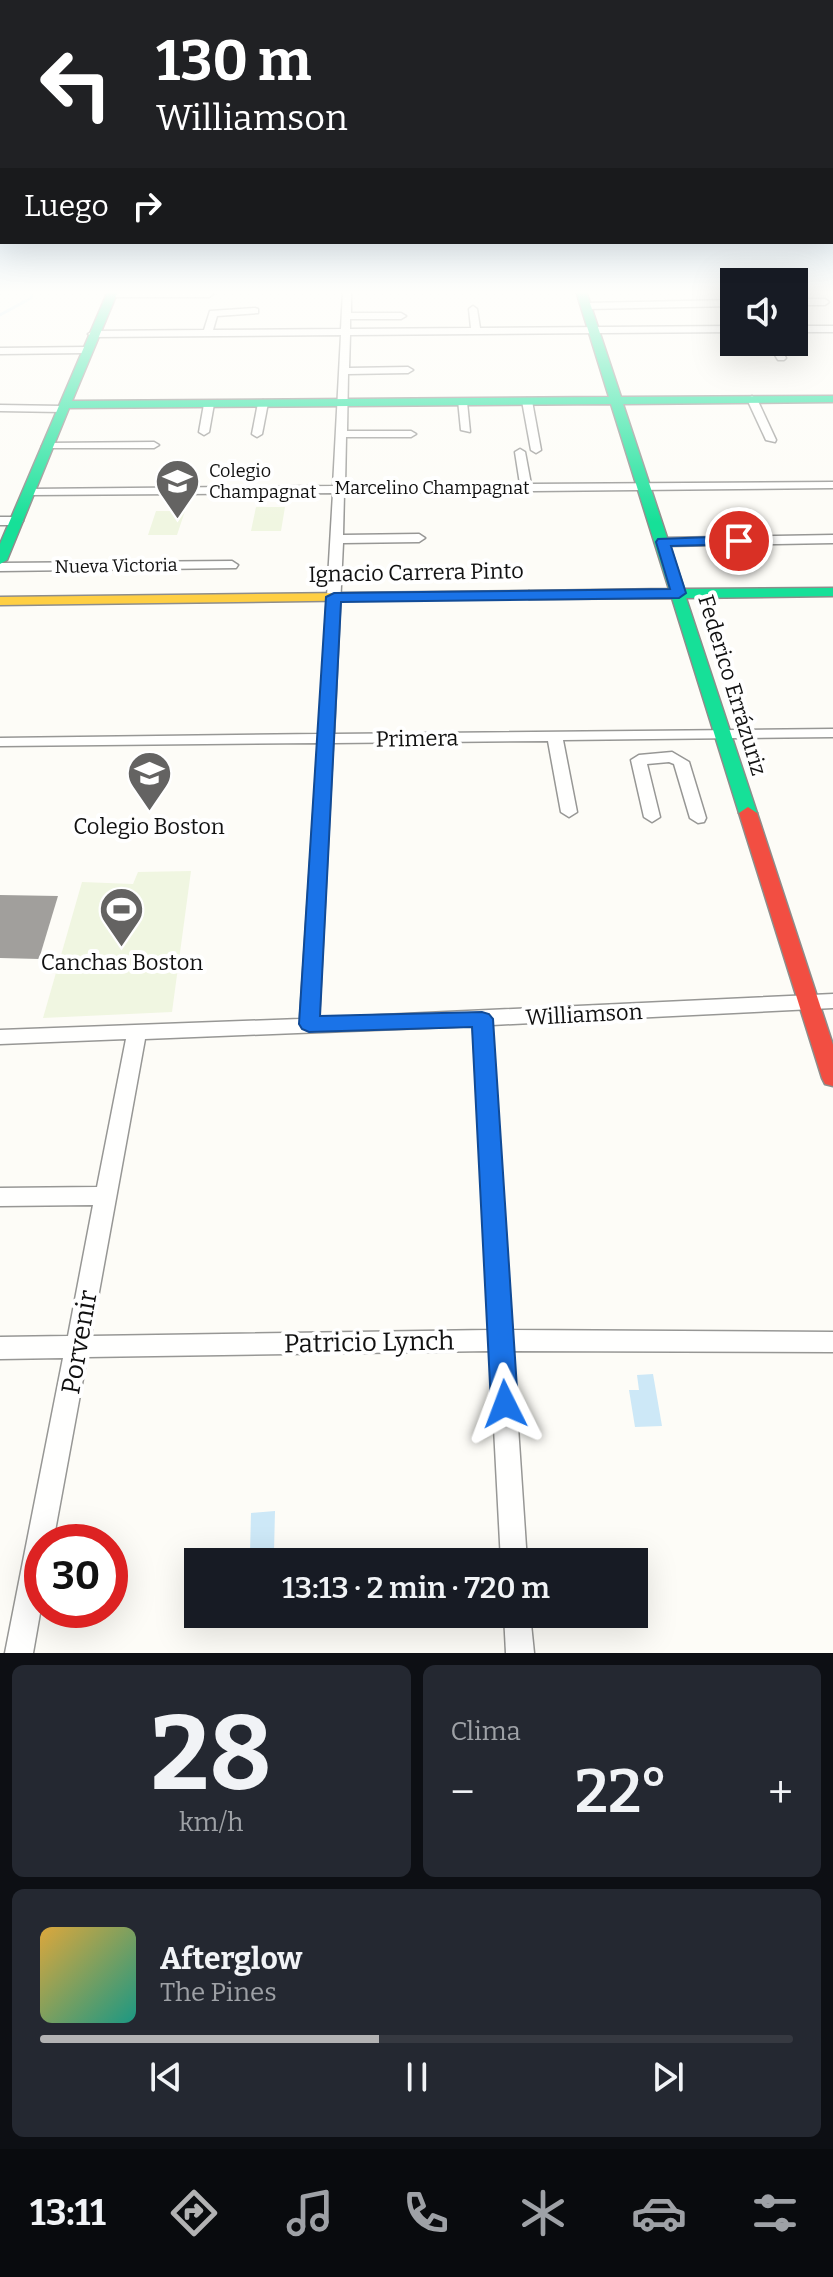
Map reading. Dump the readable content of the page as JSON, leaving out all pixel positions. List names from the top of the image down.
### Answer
{
  "streets": {
    "street": [
      "Marcelino Champagnat",
      "Nueva Victoria",
      "Ignacio Carrera Pinto",
      "Federico Errázuriz",
      "Primera",
      "Williamson",
      "Porvenir",
      "Patricio Lynch"
    ]
  },
  "crossings": [
    ["Marcelino Champagnat", "Federico Errázuriz"],
    ["Ignacio Carrera Pinto", "Federico Errázuriz"],
    ["Federico Errázuriz", "Primera"],
    ["Federico Errázuriz", "Williamson"],
    ["Williamson", "Porvenir"],
    ["Porvenir", "Patricio Lynch"]
  ],
  "places": {
    "school or university": ["Colegio Champagnat", "Colegio Boston"],
    "sports": ["Canchas Boston"]
  },
  "page": {
    "turn": ["130 m", "Williamson"],
    "then": "Luego",
    "limit": "30",
    "trip": "13:13 · 2 min · 720 m",
    "tile": [
      ["28", "km/h"],
      "Clima"
    ],
    "heat": ["−", "22°", "+"],
    "song": ["Afterglow", "The Pines"],
    "tabs": "13:11"
  }
}
